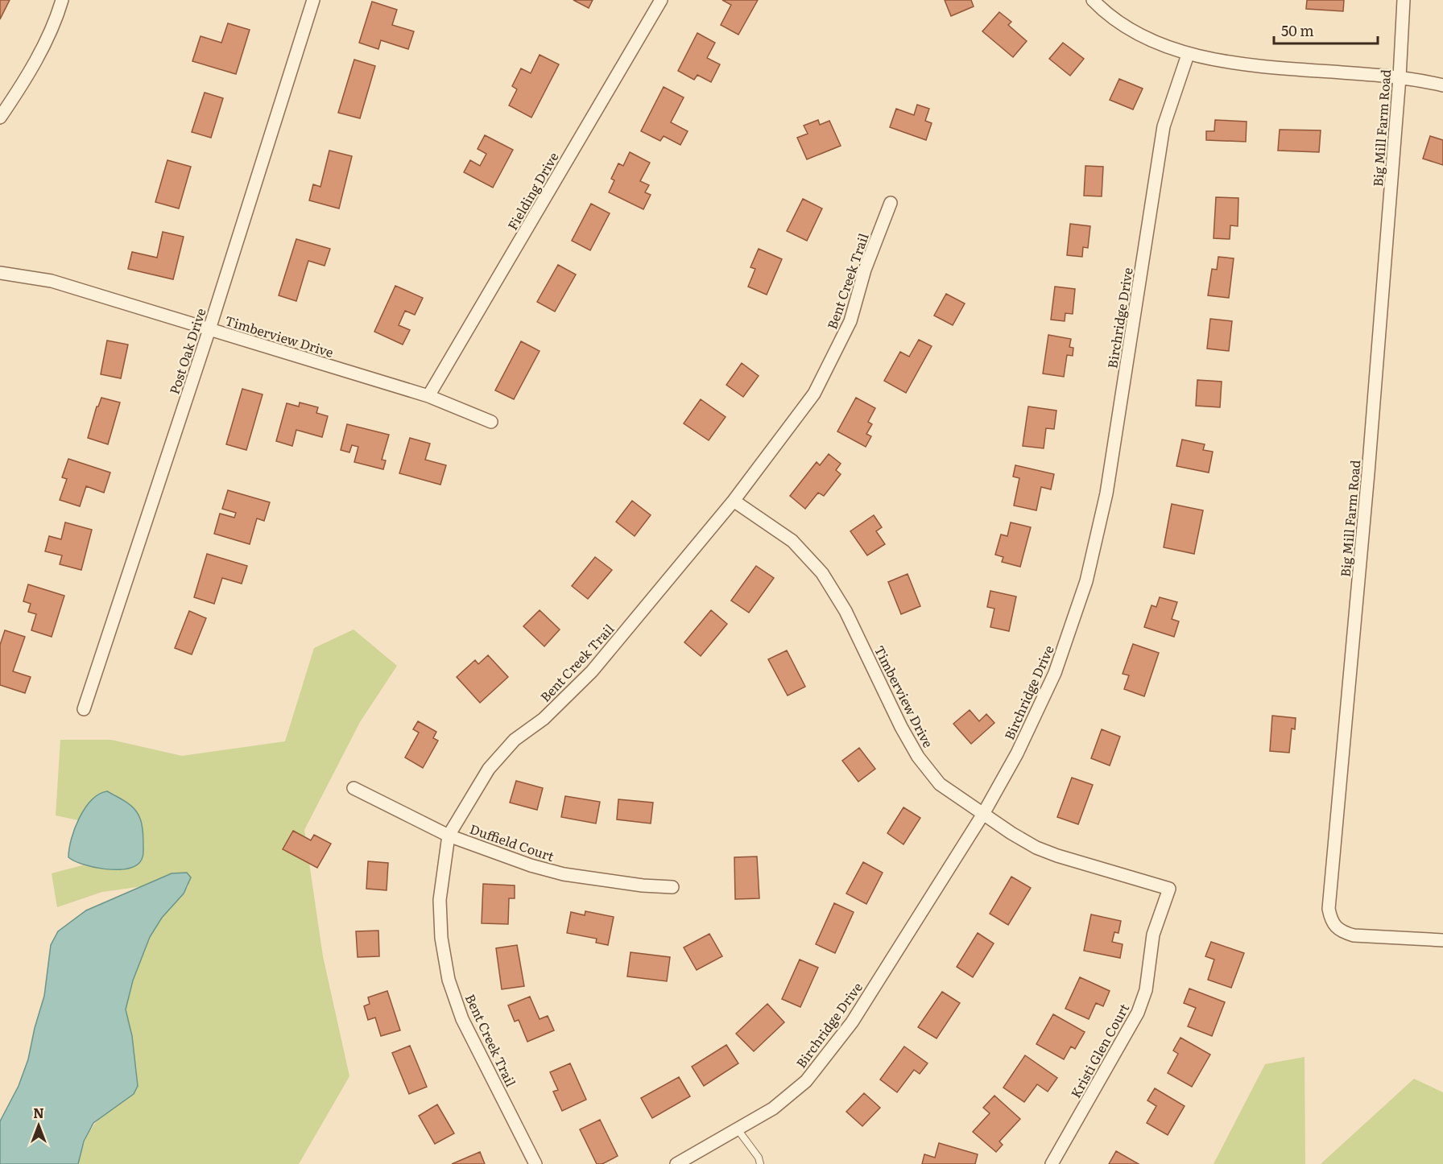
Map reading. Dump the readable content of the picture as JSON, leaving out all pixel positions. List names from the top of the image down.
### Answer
{
  "streets": {
    "street": [
      "Big Mill Farm Road",
      "Fielding Drive",
      "Bent Creek Trail",
      "Birchridge Drive",
      "Timberview Drive",
      "Post Oak Drive",
      "Duffield Court",
      "Kristi Glen Court"
    ]
  },
  "crossings": [
    ["Fielding Drive", "Timberview Drive"],
    ["Bent Creek Trail", "Timberview Drive"],
    ["Bent Creek Trail", "Duffield Court"],
    ["Birchridge Drive", "Timberview Drive"],
    ["Timberview Drive", "Post Oak Drive"],
    ["Timberview Drive", "Kristi Glen Court"]
  ],
  "scale_bar": "50 m",
  "north": "top"
}
